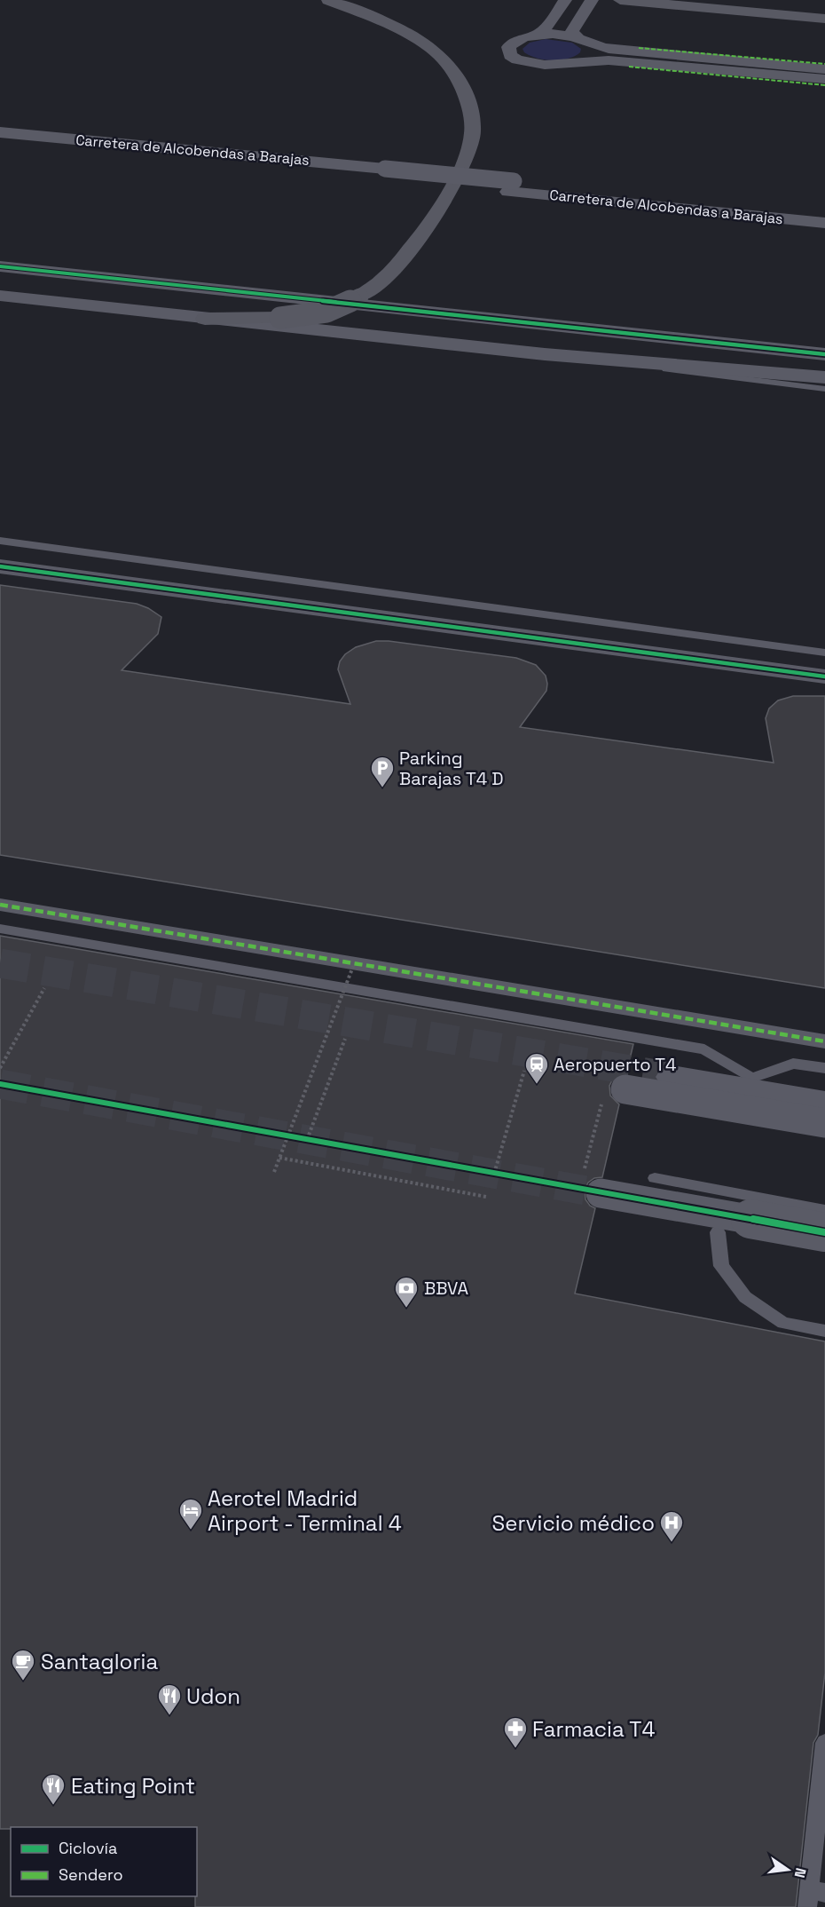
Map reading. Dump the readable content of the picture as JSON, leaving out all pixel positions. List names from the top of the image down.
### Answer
{
  "streets": {
    "street": ["Carretera de Alcobendas a Barajas"]
  },
  "places": {
    "parking": ["Parking Barajas T4 D"],
    "station": ["Aeropuerto T4"],
    "bank": ["BBVA"],
    "hotel": ["Aerotel Madrid Airport - Terminal 4"],
    "hospital": ["Servicio médico"],
    "cafe": ["Santagloria"],
    "restaurant": ["Udon", "Eating Point"],
    "pharmacy": ["Farmacia T4"]
  },
  "legend": ["Ciclovía", "Sendero"],
  "north": "right"
}
